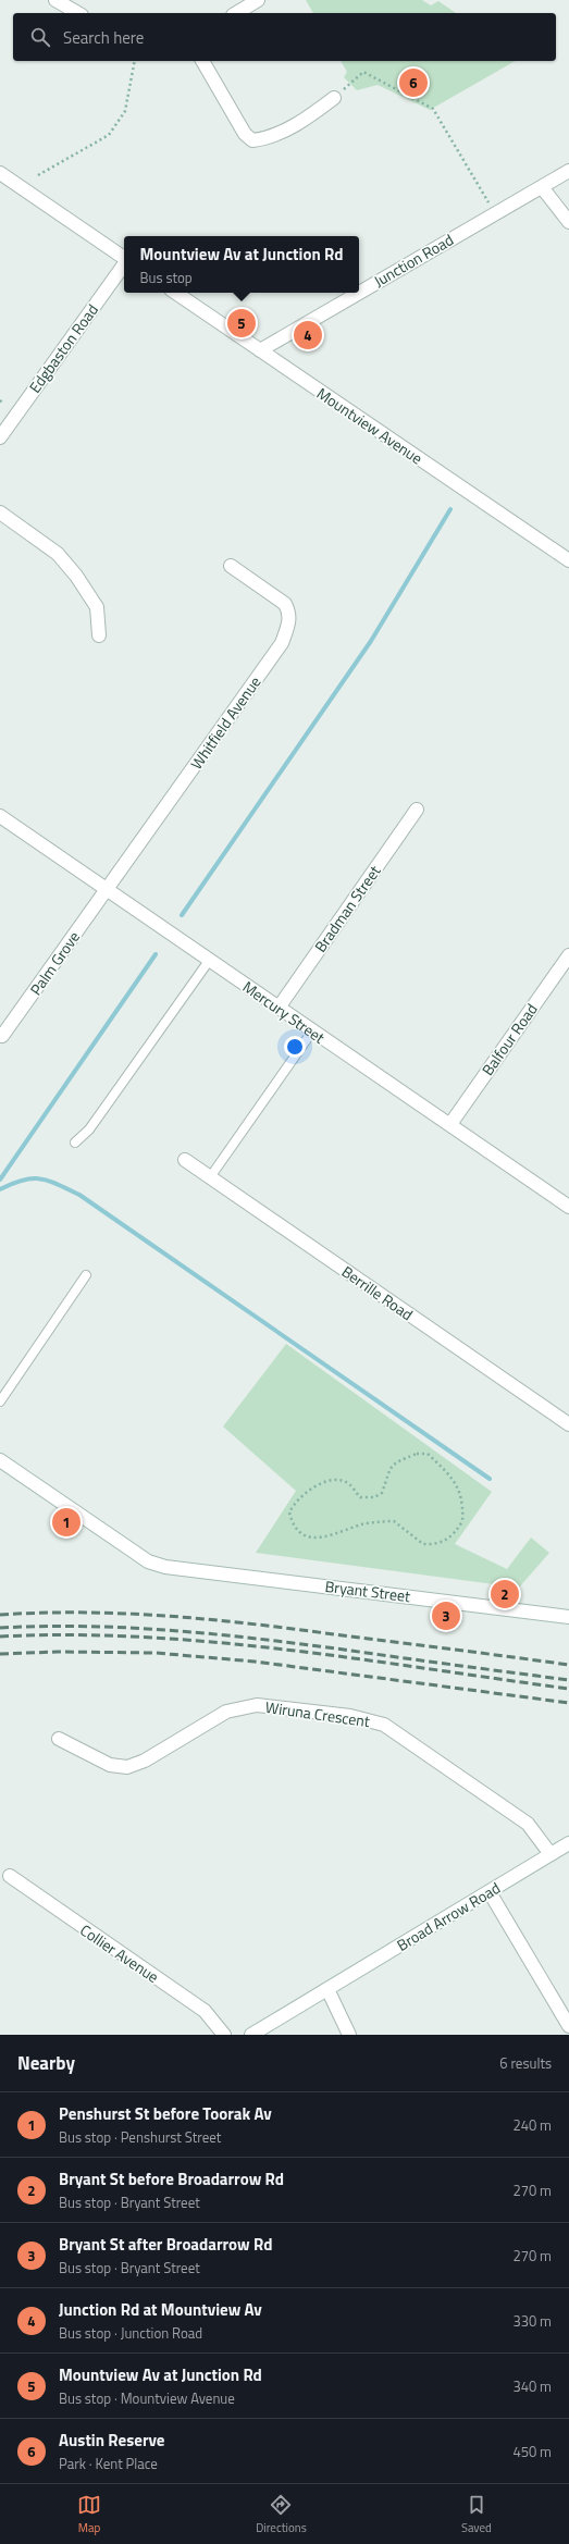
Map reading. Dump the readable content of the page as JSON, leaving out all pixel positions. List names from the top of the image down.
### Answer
{
  "streets": {
    "street": [
      "Junction Road",
      "Edgbaston Road",
      "Mountview Avenue",
      "Whitfield Avenue",
      "Bradman Street",
      "Palm Grove",
      "Mercury Street",
      "Balfour Road",
      "Berrille Road",
      "Bryant Street",
      "Wiruna Crescent",
      "Broad Arrow Road",
      "Collier Avenue"
    ]
  },
  "crossings": [
    ["Junction Road", "Mountview Avenue"],
    ["Whitfield Avenue", "Palm Grove"],
    ["Whitfield Avenue", "Mercury Street"],
    ["Bradman Street", "Mercury Street"],
    ["Palm Grove", "Mercury Street"],
    ["Mercury Street", "Balfour Road"],
    ["Wiruna Crescent", "Broad Arrow Road"]
  ],
  "page": {
    "search": "Search here",
    "pins": [
      "6",
      "5",
      "4",
      "1",
      "2",
      "3"
    ],
    "popup": ["Mountview Av at Junction Rd", "Bus stop"],
    "heading": ["Nearby", "6 results"],
    "list": [
      {
        "mark": "1",
        "name": "Penshurst St before Toorak Av",
        "note": "Bus stop · Penshurst Street",
        "value": "240 m"
      },
      {
        "mark": "2",
        "name": "Bryant St before Broadarrow Rd",
        "note": "Bus stop · Bryant Street",
        "value": "270 m"
      },
      {
        "mark": "3",
        "name": "Bryant St after Broadarrow Rd",
        "note": "Bus stop · Bryant Street",
        "value": "270 m"
      },
      {
        "mark": "4",
        "name": "Junction Rd at Mountview Av",
        "note": "Bus stop · Junction Road",
        "value": "330 m"
      },
      {
        "mark": "5",
        "name": "Mountview Av at Junction Rd",
        "note": "Bus stop · Mountview Avenue",
        "value": "340 m"
      },
      {
        "mark": "6",
        "name": "Austin Reserve",
        "note": "Park · Kent Place",
        "value": "450 m"
      }
    ],
    "nav": ["Map", "Directions", "Saved"]
  }
}
